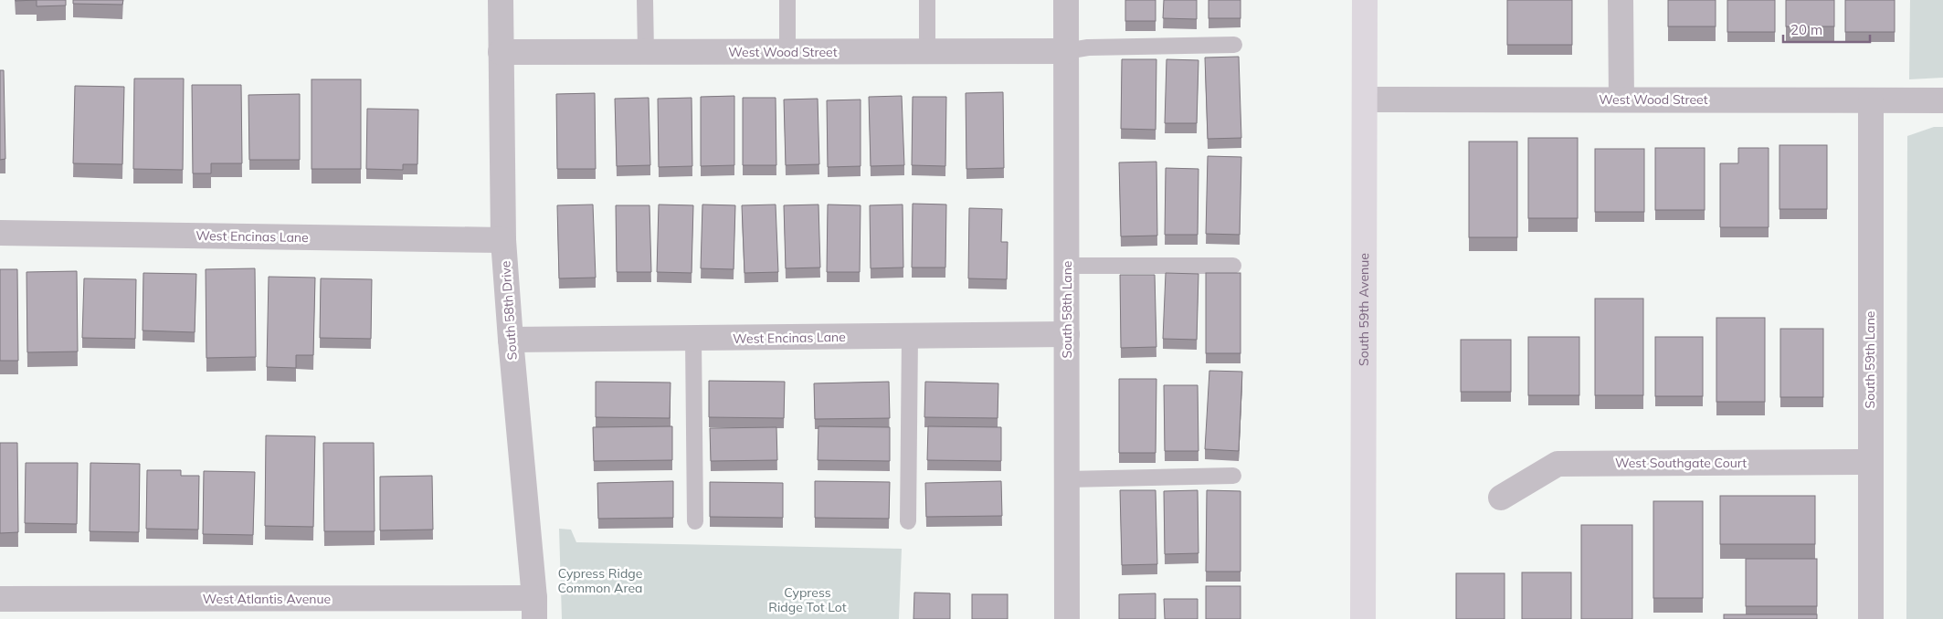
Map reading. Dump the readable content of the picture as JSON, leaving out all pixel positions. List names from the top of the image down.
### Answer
{
  "streets": {
    "main road": ["South 59th Avenue"],
    "street": [
      "West Wood Street",
      "West Encinas Lane",
      "South 58th Lane",
      "South 58th Drive",
      "South 59th Lane",
      "West Southgate Court",
      "West Atlantis Avenue"
    ]
  },
  "crossings": [
    ["West Wood Street", "South 58th Lane"],
    ["West Wood Street", "South 59th Avenue"],
    ["West Wood Street", "South 58th Drive"],
    ["West Wood Street", "South 59th Lane"],
    ["West Encinas Lane", "South 58th Lane"],
    ["West Encinas Lane", "South 58th Drive"],
    ["South 58th Drive", "West Atlantis Avenue"],
    ["South 59th Lane", "West Southgate Court"]
  ],
  "parks": ["Cypress Ridge Common Area", "Cypress Ridge Tot Lot"],
  "scale_bar": "20 m"
}
